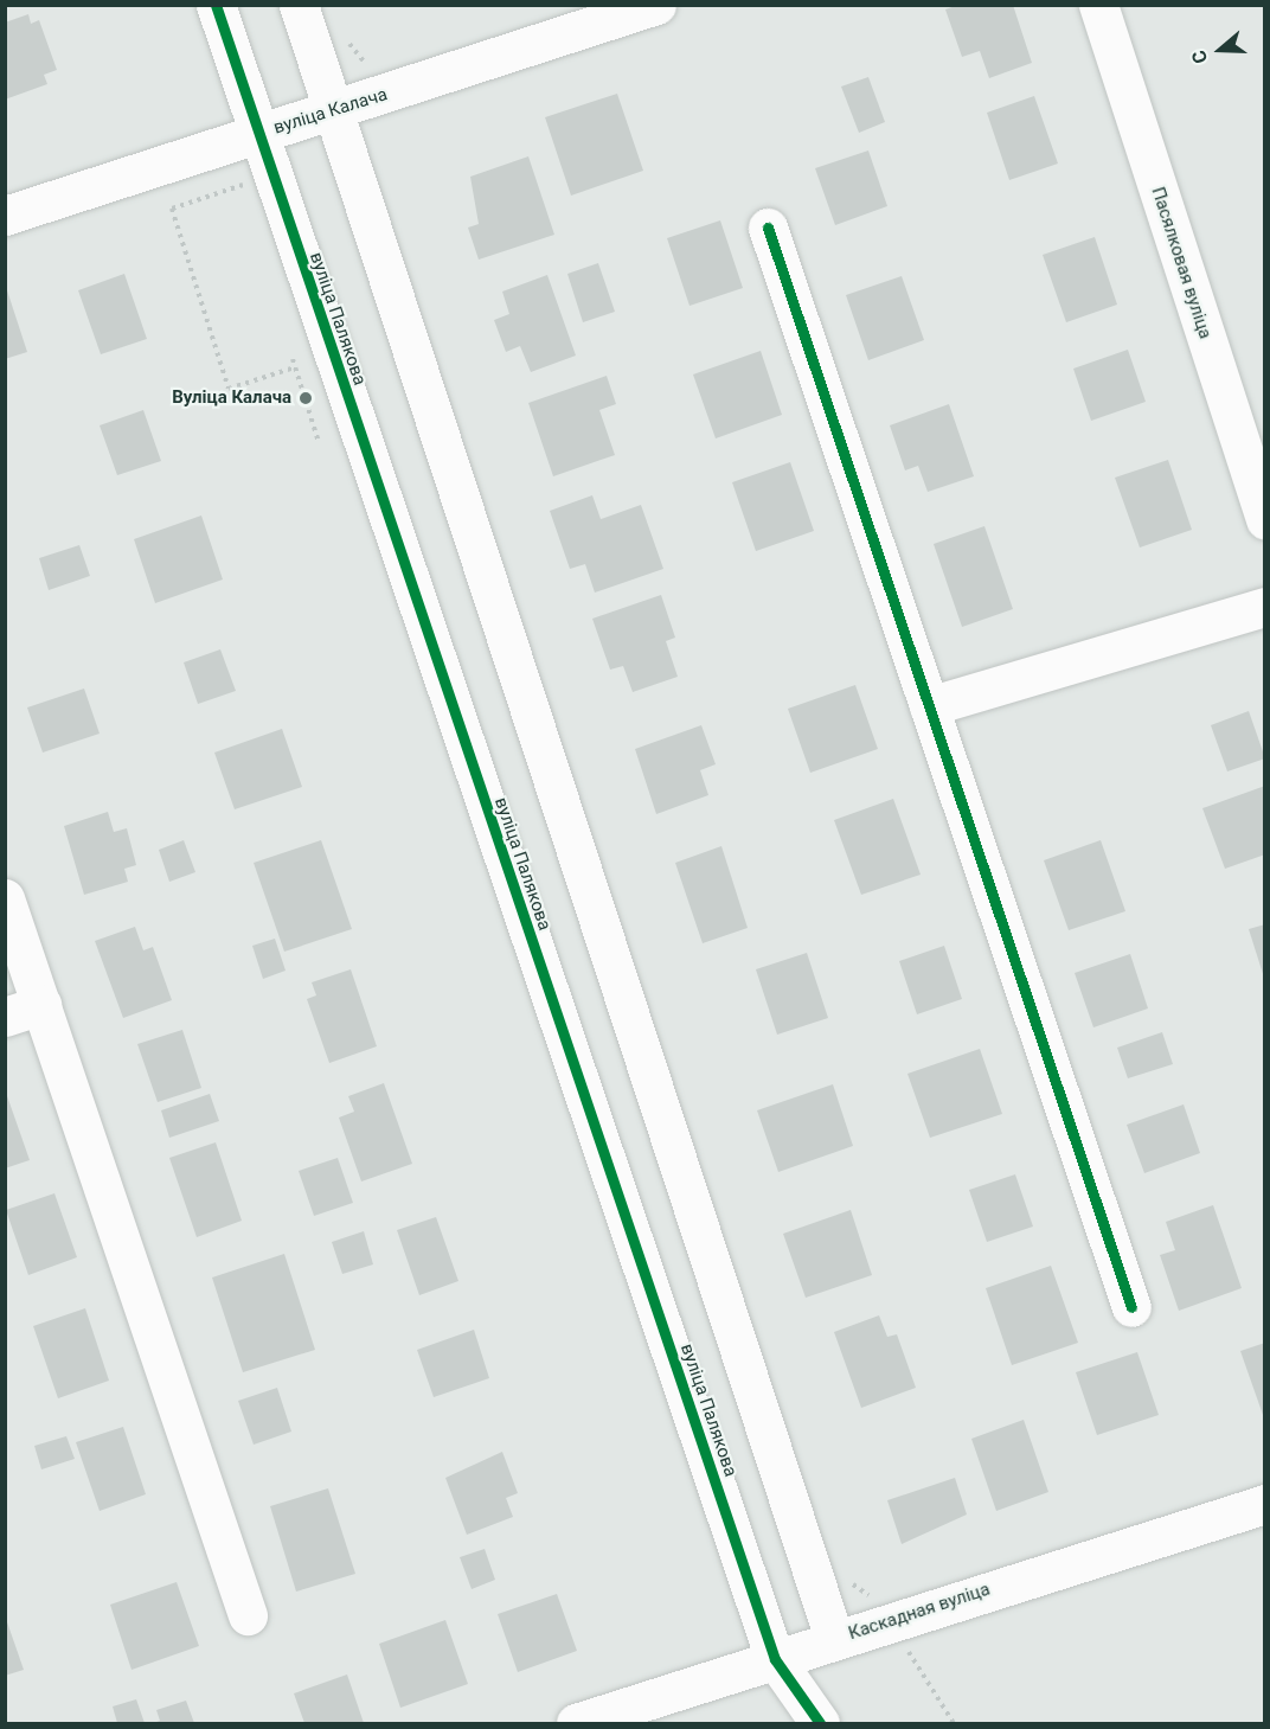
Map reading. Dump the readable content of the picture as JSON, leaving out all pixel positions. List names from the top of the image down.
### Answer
{
  "streets": {
    "street": [
      "вуліца Калача",
      "Пасялковая вуліца",
      "вуліца Палякова",
      "Каскадная вуліца"
    ]
  },
  "crossings": [
    ["вуліца Калача", "вуліца Палякова"],
    ["вуліца Палякова", "Каскадная вуліца"]
  ],
  "places": ["Вуліца Калача"],
  "north": "left"
}
